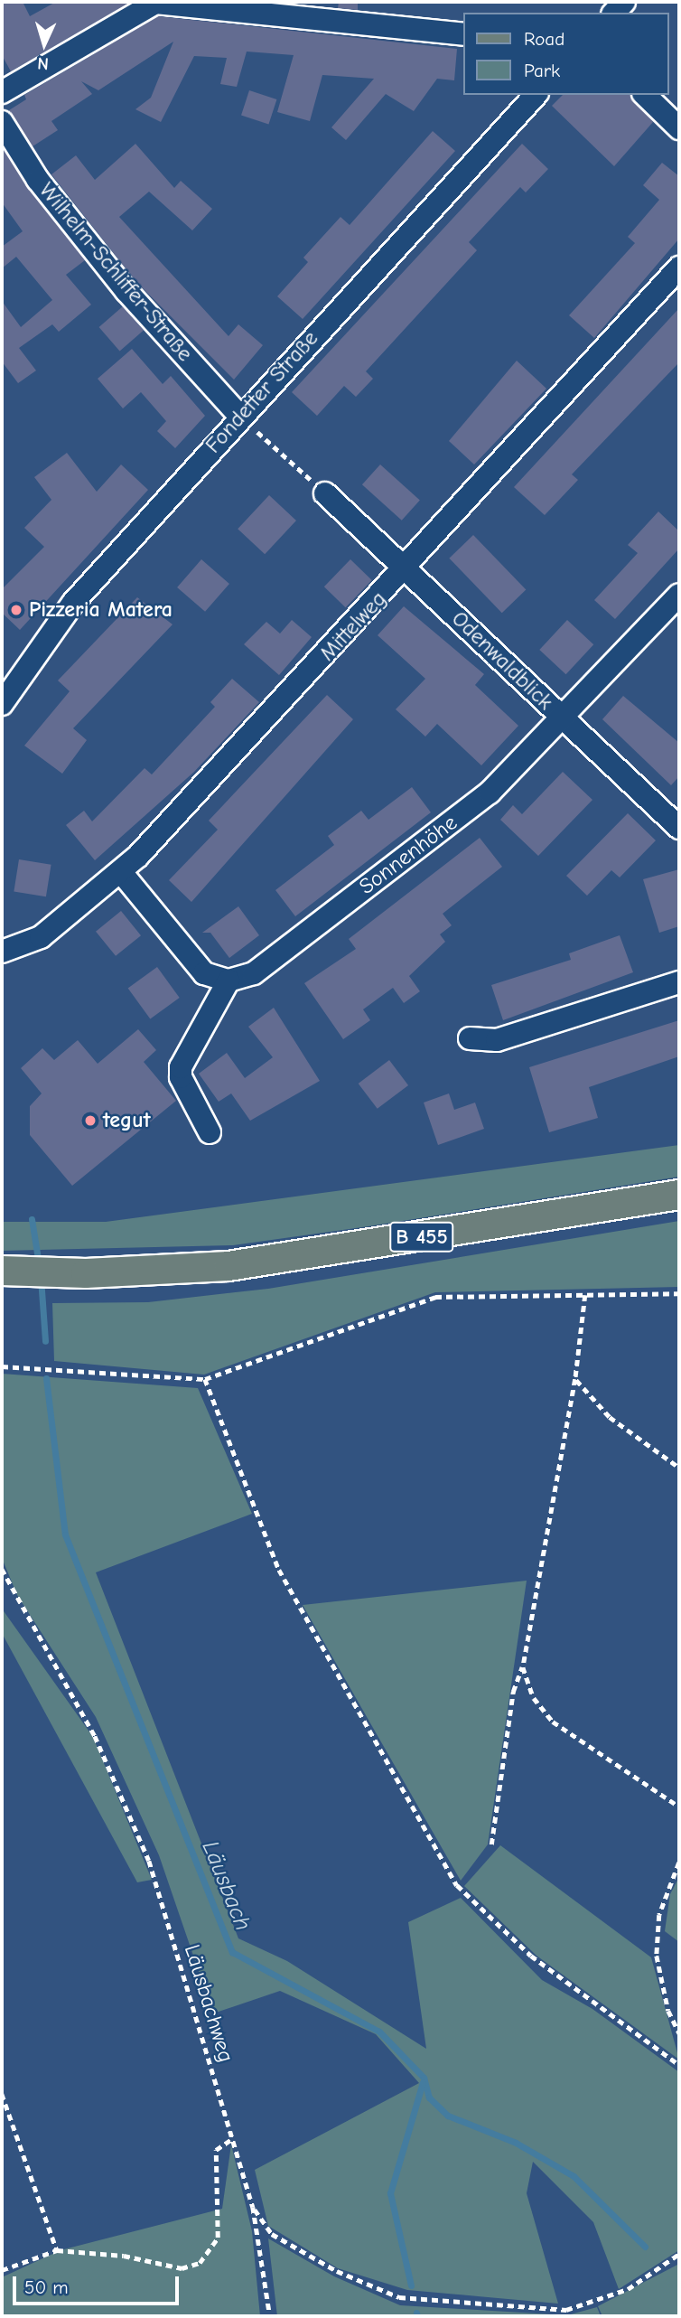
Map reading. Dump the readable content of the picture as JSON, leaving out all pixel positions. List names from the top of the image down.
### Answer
{
  "streets": {
    "main road": ["B 455"],
    "street": [
      "Wilhelm-Schliffer-Straße",
      "Fondetter Straße",
      "Mittelweg",
      "Odenwaldblick",
      "Sonnenhöhe"
    ],
    "path": ["Läusbachweg"]
  },
  "crossings": [
    ["Wilhelm-Schliffer-Straße", "Fondetter Straße"],
    ["Mittelweg", "Odenwaldblick"],
    ["Odenwaldblick", "Sonnenhöhe"]
  ],
  "water": ["Läusbach"],
  "places": ["Pizzeria Matera", "tegut"],
  "legend": ["Road", "Park"],
  "scale_bar": "50 m",
  "north": "bottom"
}
